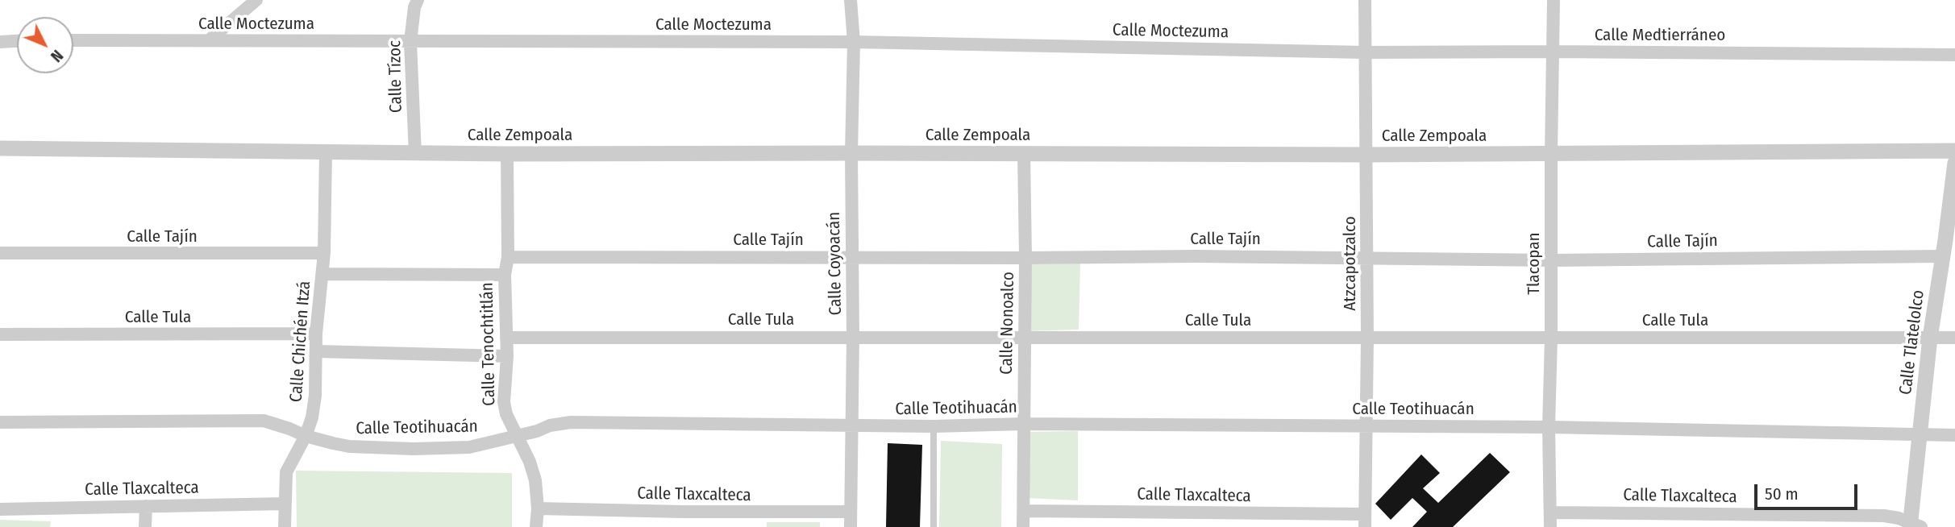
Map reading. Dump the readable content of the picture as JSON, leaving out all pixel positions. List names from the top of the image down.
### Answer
{
  "streets": {
    "street": [
      "Calle Moctezuma",
      "Calle Medtierráneo",
      "Calle Tízoc",
      "Calle Zempoala",
      "Calle Tajín",
      "Calle Coyoacán",
      "Atzcapotzalco",
      "Tlacopan",
      "Calle Tula",
      "Calle Nonoalco",
      "Calle Chichén Itzá",
      "Calle Tlatelolco",
      "Calle Tenochtitlán",
      "Calle Teotihuacán",
      "Calle Tlaxcalteca"
    ]
  },
  "crossings": [
    ["Calle Moctezuma", "Calle Medtierráneo"],
    ["Calle Moctezuma", "Calle Tízoc"],
    ["Calle Moctezuma", "Calle Coyoacán"],
    ["Calle Moctezuma", "Atzcapotzalco"],
    ["Calle Medtierráneo", "Atzcapotzalco"],
    ["Calle Medtierráneo", "Tlacopan"],
    ["Calle Tízoc", "Calle Zempoala"],
    ["Calle Zempoala", "Calle Coyoacán"],
    ["Calle Zempoala", "Atzcapotzalco"],
    ["Calle Zempoala", "Tlacopan"],
    ["Calle Zempoala", "Calle Nonoalco"],
    ["Calle Zempoala", "Calle Chichén Itzá"],
    ["Calle Zempoala", "Calle Tenochtitlán"],
    ["Calle Tajín", "Calle Coyoacán"],
    ["Calle Tajín", "Atzcapotzalco"],
    ["Calle Tajín", "Tlacopan"],
    ["Calle Tajín", "Calle Nonoalco"],
    ["Calle Tajín", "Calle Chichén Itzá"],
    ["Calle Tajín", "Calle Tlatelolco"],
    ["Calle Tajín", "Calle Tenochtitlán"],
    ["Calle Coyoacán", "Calle Tula"],
    ["Calle Coyoacán", "Calle Teotihuacán"],
    ["Calle Coyoacán", "Calle Tlaxcalteca"],
    ["Atzcapotzalco", "Calle Tula"],
    ["Atzcapotzalco", "Calle Teotihuacán"],
    ["Atzcapotzalco", "Calle Tlaxcalteca"],
    ["Tlacopan", "Calle Tula"],
    ["Tlacopan", "Calle Teotihuacán"],
    ["Tlacopan", "Calle Tlaxcalteca"],
    ["Calle Tula", "Calle Nonoalco"],
    ["Calle Tula", "Calle Chichén Itzá"],
    ["Calle Tula", "Calle Tlatelolco"],
    ["Calle Tula", "Calle Tenochtitlán"],
    ["Calle Nonoalco", "Calle Teotihuacán"],
    ["Calle Nonoalco", "Calle Tlaxcalteca"],
    ["Calle Chichén Itzá", "Calle Teotihuacán"],
    ["Calle Chichén Itzá", "Calle Tlaxcalteca"],
    ["Calle Tlatelolco", "Calle Teotihuacán"],
    ["Calle Tlatelolco", "Calle Tlaxcalteca"],
    ["Calle Tenochtitlán", "Calle Teotihuacán"],
    ["Calle Tenochtitlán", "Calle Tlaxcalteca"]
  ],
  "scale_bar": "50 m",
  "north": "bottom right"
}
